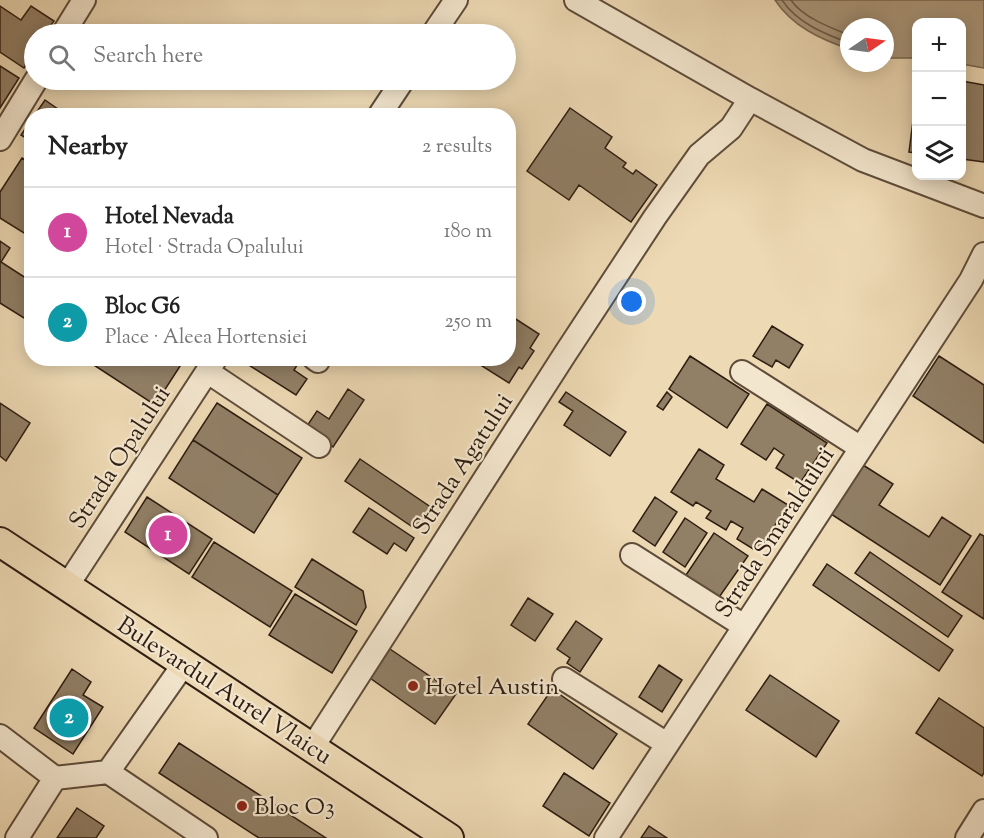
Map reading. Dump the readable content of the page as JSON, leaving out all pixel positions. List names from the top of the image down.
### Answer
{
  "streets": {
    "main road": ["Bulevardul Aurel Vlaicu"],
    "street": ["Strada Opalului", "Strada Agatului", "Strada Smaraldului"]
  },
  "crossings": [
    ["Strada Opalului", "Bulevardul Aurel Vlaicu"],
    ["Strada Agatului", "Bulevardul Aurel Vlaicu"]
  ],
  "places": ["Hotel Austin", "Bloc O3"],
  "north": "right",
  "page": {
    "map_buttons": ["+", "−"],
    "search": "Search here",
    "heading": ["Nearby", "2 results"],
    "list": [
      {
        "mark": "1",
        "name": "Hotel Nevada",
        "note": "Hotel · Strada Opalului",
        "value": "180 m"
      },
      {
        "mark": "2",
        "name": "Bloc G6",
        "note": "Place · Aleea Hortensiei",
        "value": "250 m"
      }
    ],
    "pins": ["1", "2"]
  }
}
